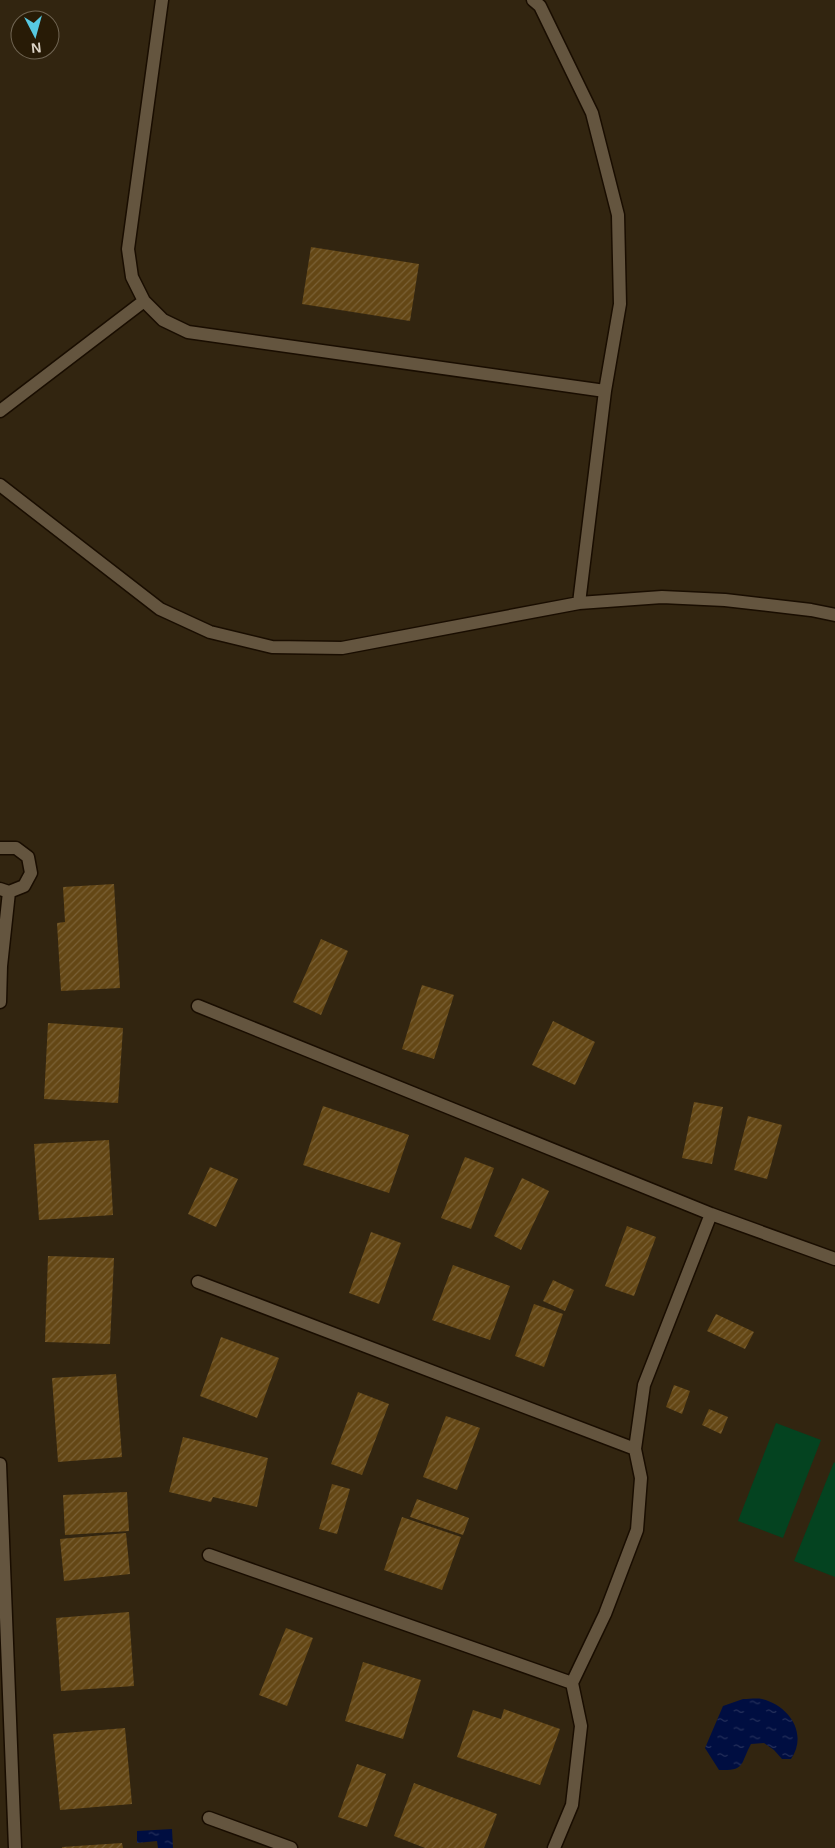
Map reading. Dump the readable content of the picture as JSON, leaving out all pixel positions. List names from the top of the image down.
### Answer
{
  "north": "bottom"
}
